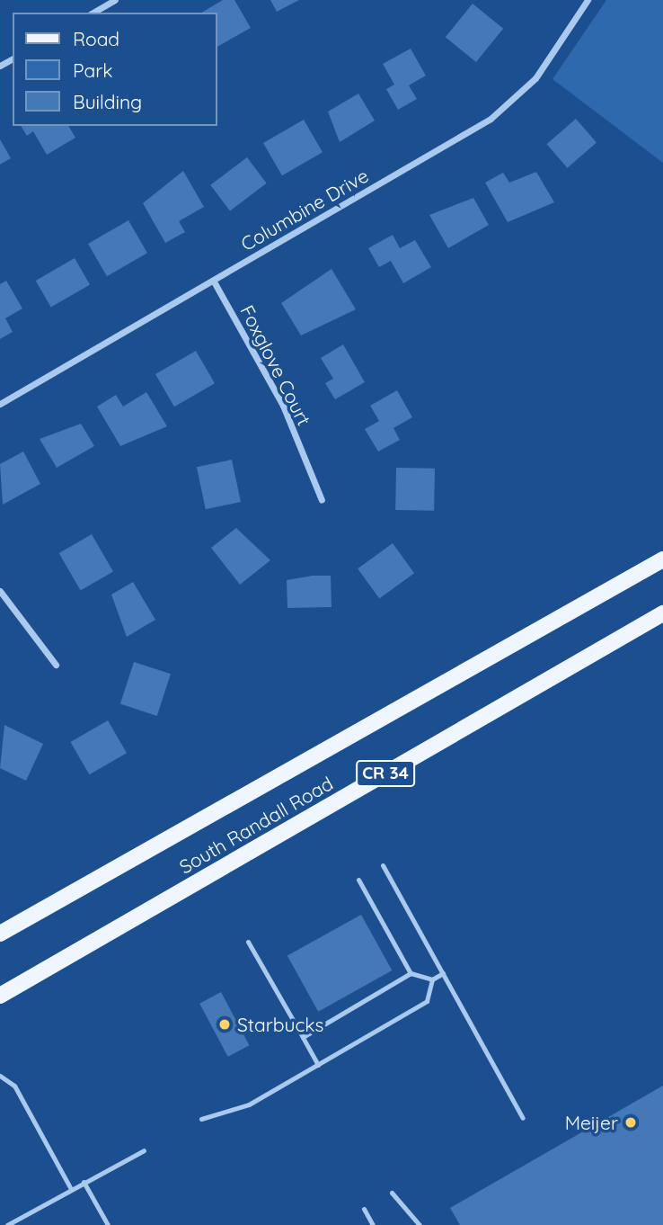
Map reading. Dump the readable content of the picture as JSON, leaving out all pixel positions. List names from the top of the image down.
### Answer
{
  "streets": {
    "main road": ["CR 34", "South Randall Road"],
    "street": ["Columbine Drive", "Foxglove Court"]
  },
  "crossings": [
    ["Columbine Drive", "Foxglove Court"]
  ],
  "places": ["Starbucks", "Meijer"],
  "legend": ["Road", "Park", "Building"]
}
